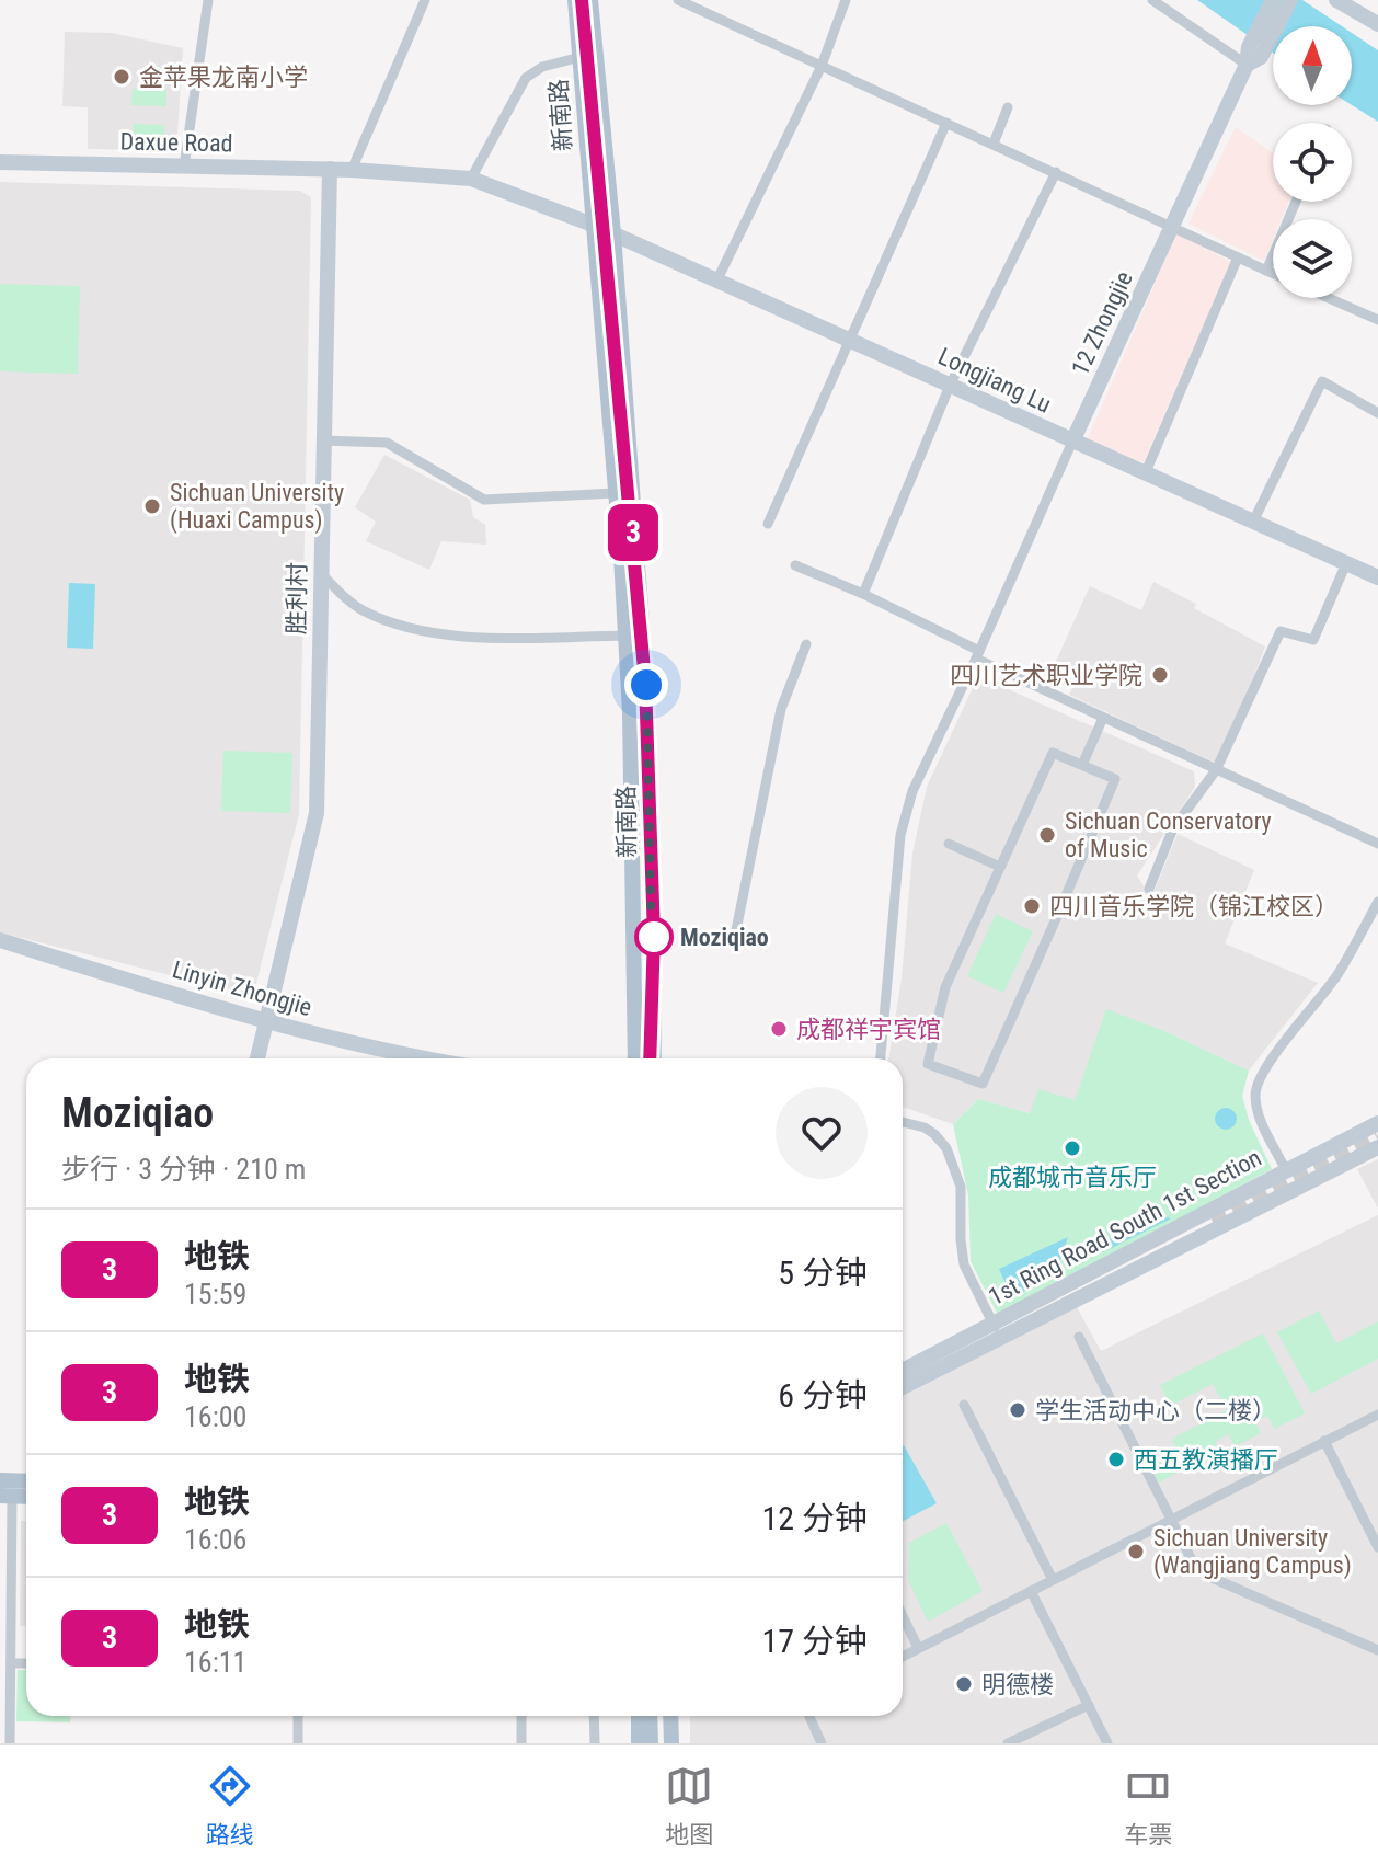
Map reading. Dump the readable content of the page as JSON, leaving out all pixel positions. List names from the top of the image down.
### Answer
{
  "streets": {
    "main road": ["新南路"],
    "street": [
      "Daxue Road",
      "12 Zhongjie",
      "Longjiang Lu",
      "胜利村",
      "Linyin Zhongjie",
      "1st Ring Road South 1st Section"
    ]
  },
  "crossings": [
    ["新南路", "Longjiang Lu"],
    ["Daxue Road", "Longjiang Lu"],
    ["Daxue Road", "胜利村"],
    ["12 Zhongjie", "Longjiang Lu"],
    ["胜利村", "Linyin Zhongjie"]
  ],
  "places": [
    "金苹果龙南小学",
    "Sichuan University (Huaxi Campus)",
    "四川艺术职业学院",
    "Sichuan Conservatory of Music",
    "四川音乐学院（锦江校区）",
    "Moziqiao",
    "成都祥宇宾馆",
    "成都城市音乐厅",
    "学生活动中心（二楼）",
    "西五教演播厅",
    "Sichuan University (Wangjiang Campus)",
    "明德楼"
  ],
  "lines": ["metro line 3"],
  "north": "top",
  "page": {
    "on_map": "3",
    "heading": ["Moziqiao", "步行 · 3 分钟 · 210 m"],
    "list": [
      {
        "mark": "3",
        "name": "地铁",
        "note": "15:59",
        "value": "5 分钟"
      },
      {
        "mark": "3",
        "name": "地铁",
        "note": "16:00",
        "value": "6 分钟"
      },
      {
        "mark": "3",
        "name": "地铁",
        "note": "16:06",
        "value": "12 分钟"
      },
      {
        "mark": "3",
        "name": "地铁",
        "note": "16:11",
        "value": "17 分钟"
      }
    ],
    "tabs": ["路线", "地图", "车票"]
  }
}
